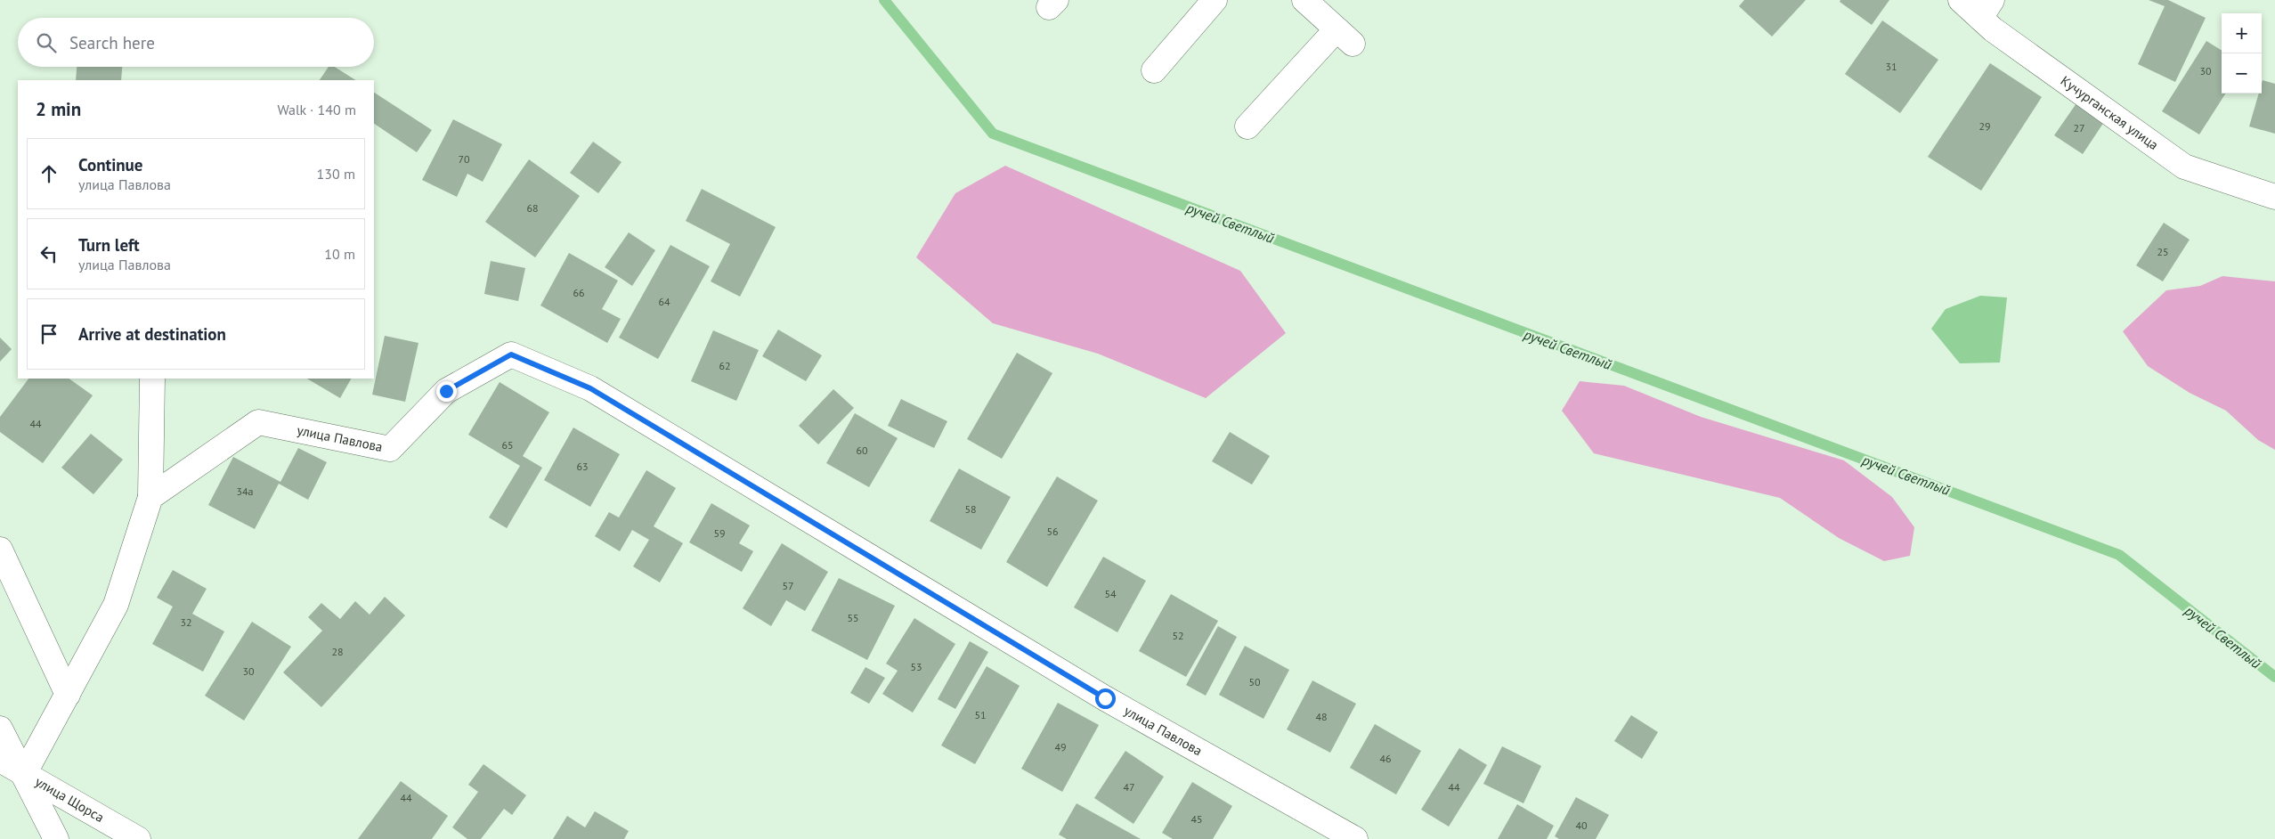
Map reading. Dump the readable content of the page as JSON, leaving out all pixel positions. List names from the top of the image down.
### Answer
{
  "streets": {
    "street": ["Кучурганская улица", "улица Павлова", "улица Щорса"]
  },
  "water": ["ручей Светлый"],
  "house_numbers": [
    "31",
    "30",
    "29",
    "27",
    "70",
    "68",
    "25",
    "66",
    "64",
    "62",
    "44",
    "65",
    "60",
    "63",
    "34а",
    "58",
    "56",
    "59",
    "57",
    "54",
    "55",
    "32",
    "52",
    "28",
    "53",
    "30",
    "50",
    "51",
    "48",
    "49",
    "46",
    "47",
    "44",
    "44",
    "45",
    "40"
  ],
  "page": {
    "map_buttons": ["+", "−"],
    "search": "Search here",
    "heading": ["2 min", "Walk · 140 m"],
    "list": [
      ["Continue", "улица Павлова", "130 m"],
      ["Turn left", "улица Павлова", "10 m"],
      "Arrive at destination"
    ]
  }
}
